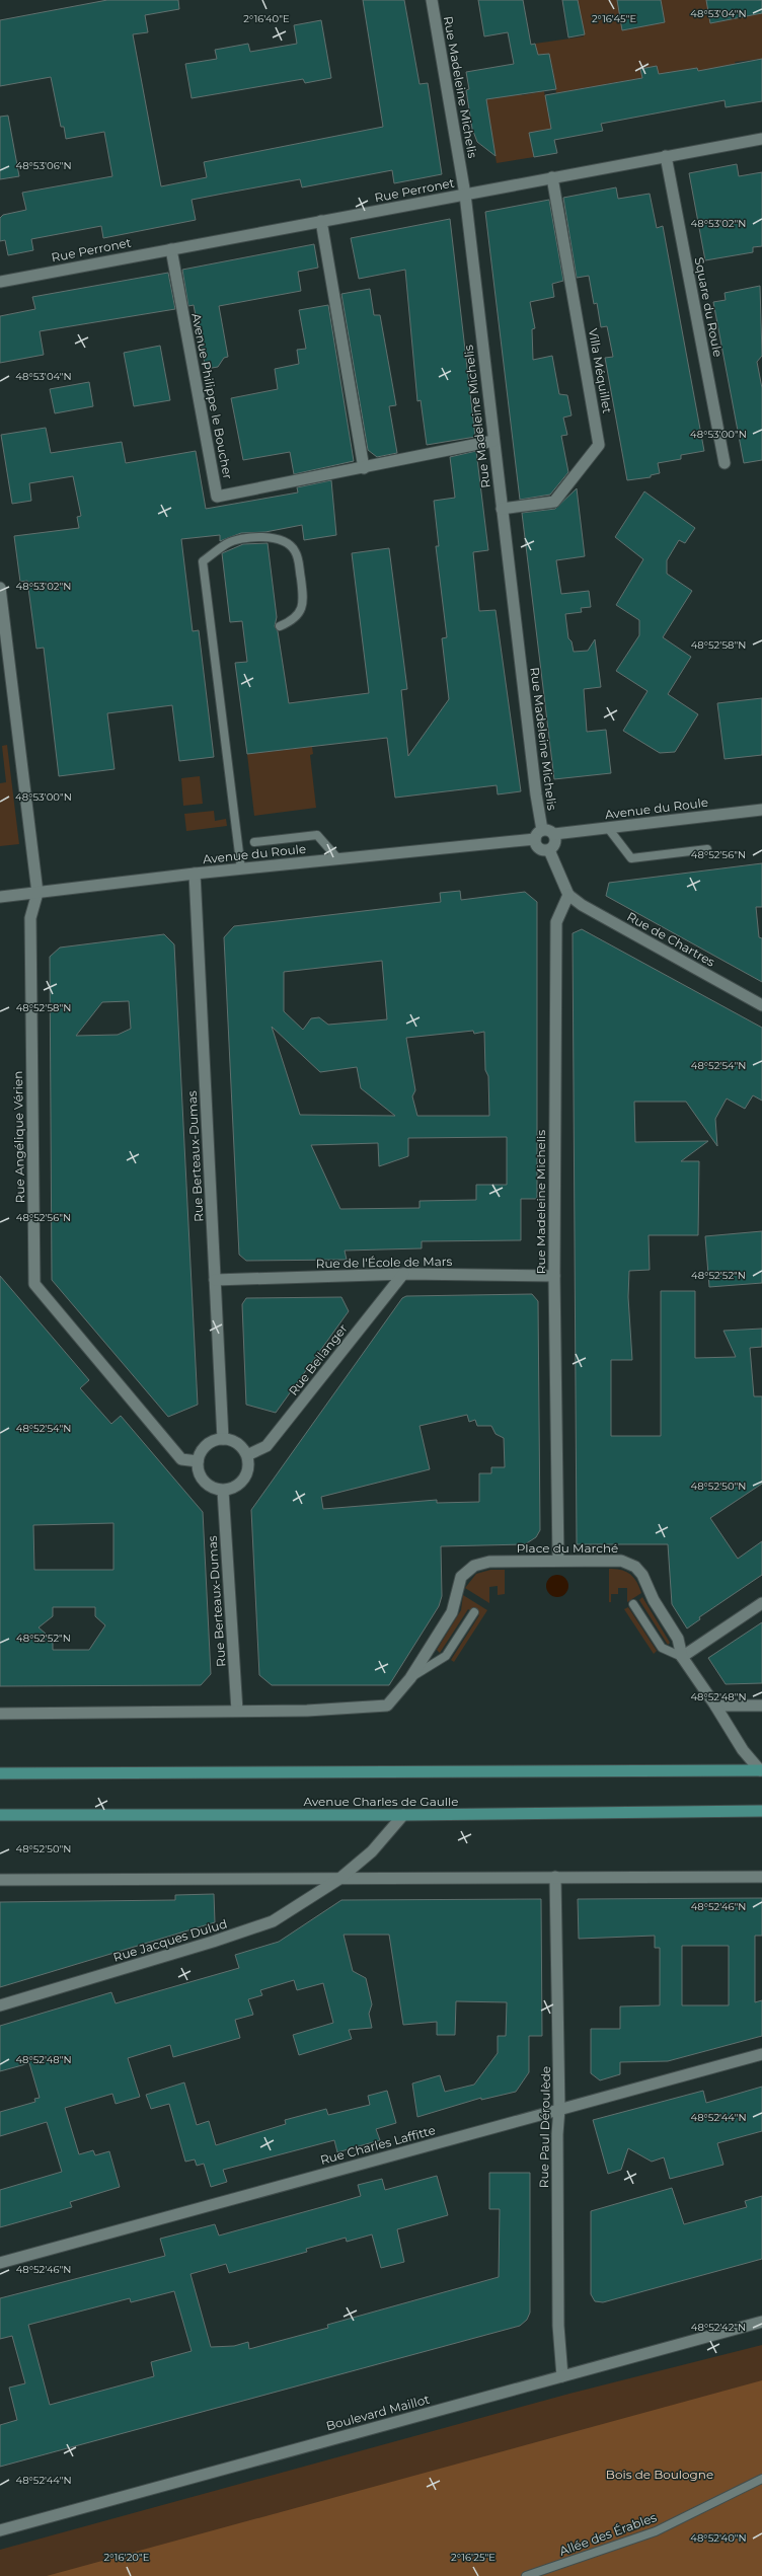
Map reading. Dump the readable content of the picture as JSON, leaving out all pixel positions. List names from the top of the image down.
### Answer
{
  "streets": {
    "main road": ["Avenue Charles de Gaulle"],
    "street": [
      "Rue Madeleine Michelis",
      "Rue Perronet",
      "Square du Roule",
      "Villa Méquillet",
      "Avenue Philippe le Boucher",
      "Avenue du Roule",
      "Rue de Chartres",
      "Rue Angélique Vérien",
      "Rue Berteaux-Dumas",
      "Rue de l'École de Mars",
      "Rue Bellanger",
      "Place du Marché",
      "Rue Jacques Dulud",
      "Rue Paul Déroulède",
      "Rue Charles Laffitte",
      "Boulevard Maillot"
    ],
    "lane": ["Allée des Érables"]
  },
  "crossings": [
    ["Rue Madeleine Michelis", "Rue Perronet"],
    ["Rue Madeleine Michelis", "Villa Méquillet"],
    ["Rue Madeleine Michelis", "Avenue Philippe le Boucher"],
    ["Rue Madeleine Michelis", "Avenue du Roule"],
    ["Rue Madeleine Michelis", "Rue de Chartres"],
    ["Rue Madeleine Michelis", "Rue de l'École de Mars"],
    ["Rue Madeleine Michelis", "Place du Marché"],
    ["Rue Perronet", "Square du Roule"],
    ["Rue Perronet", "Villa Méquillet"],
    ["Rue Perronet", "Avenue Philippe le Boucher"],
    ["Avenue du Roule", "Rue Angélique Vérien"],
    ["Avenue du Roule", "Rue Berteaux-Dumas"],
    ["Rue Angélique Vérien", "Rue Berteaux-Dumas"],
    ["Rue Angélique Vérien", "Rue Bellanger"],
    ["Rue Berteaux-Dumas", "Rue de l'École de Mars"],
    ["Rue Berteaux-Dumas", "Rue Bellanger"],
    ["Rue Berteaux-Dumas", "Place du Marché"],
    ["Rue de l'École de Mars", "Rue Bellanger"],
    ["Avenue Charles de Gaulle", "Rue Jacques Dulud"],
    ["Rue Paul Déroulède", "Rue Charles Laffitte"],
    ["Rue Paul Déroulède", "Boulevard Maillot"]
  ],
  "parks": ["Bois de Boulogne"],
  "coordinates": [
    "48°53'04\"N",
    "2°16'40\"E",
    "2°16'45\"E",
    "48°53'06\"N",
    "48°53'02\"N",
    "48°53'00\"N",
    "48°52'58\"N",
    "48°52'56\"N",
    "48°52'54\"N",
    "48°52'52\"N",
    "48°52'50\"N",
    "48°52'48\"N",
    "48°52'46\"N",
    "48°52'44\"N",
    "48°52'42\"N",
    "48°52'40\"N",
    "2°16'20\"E",
    "2°16'25\"E"
  ]
}
